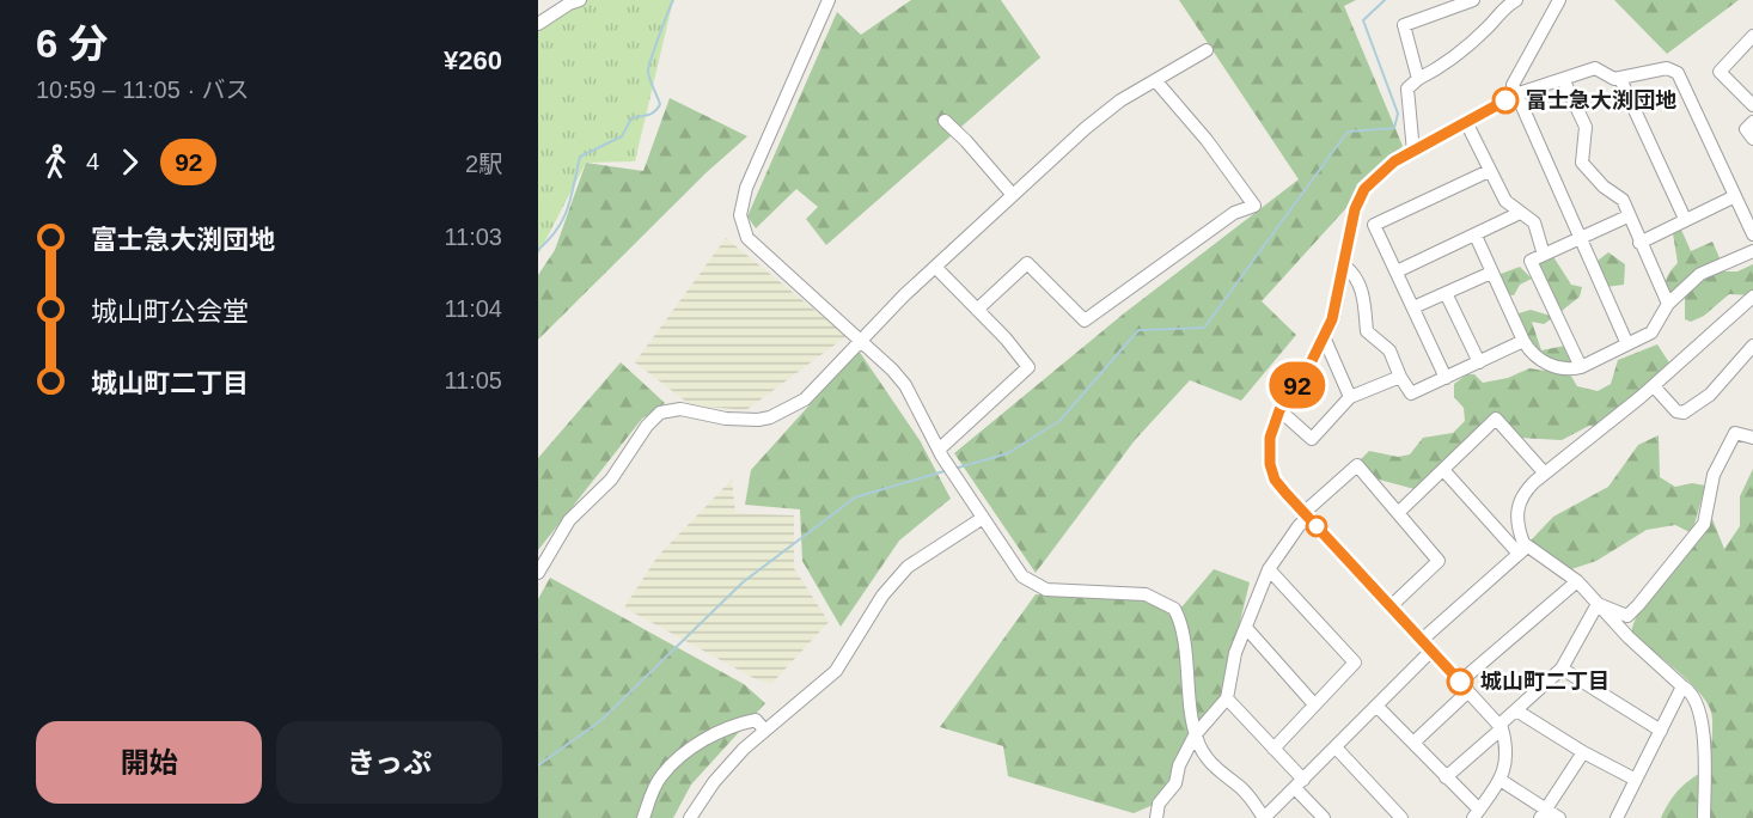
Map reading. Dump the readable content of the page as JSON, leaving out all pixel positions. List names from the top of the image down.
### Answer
{
  "places": ["富士急大渕団地", "城山町二丁目"],
  "lines": ["bus line 92"],
  "page": {
    "heading": ["6 分", "10:59 – 11:05 · バス", "¥260"],
    "on_map": "92",
    "legs": ["4", "92", "2駅"],
    "list": [
      {
        "name": "富士急大渕団地",
        "value": "11:03"
      },
      {
        "name": "城山町公会堂",
        "value": "11:04"
      },
      {
        "name": "城山町二丁目",
        "value": "11:05"
      }
    ],
    "buttons": ["開始", "きっぷ"]
  }
}
